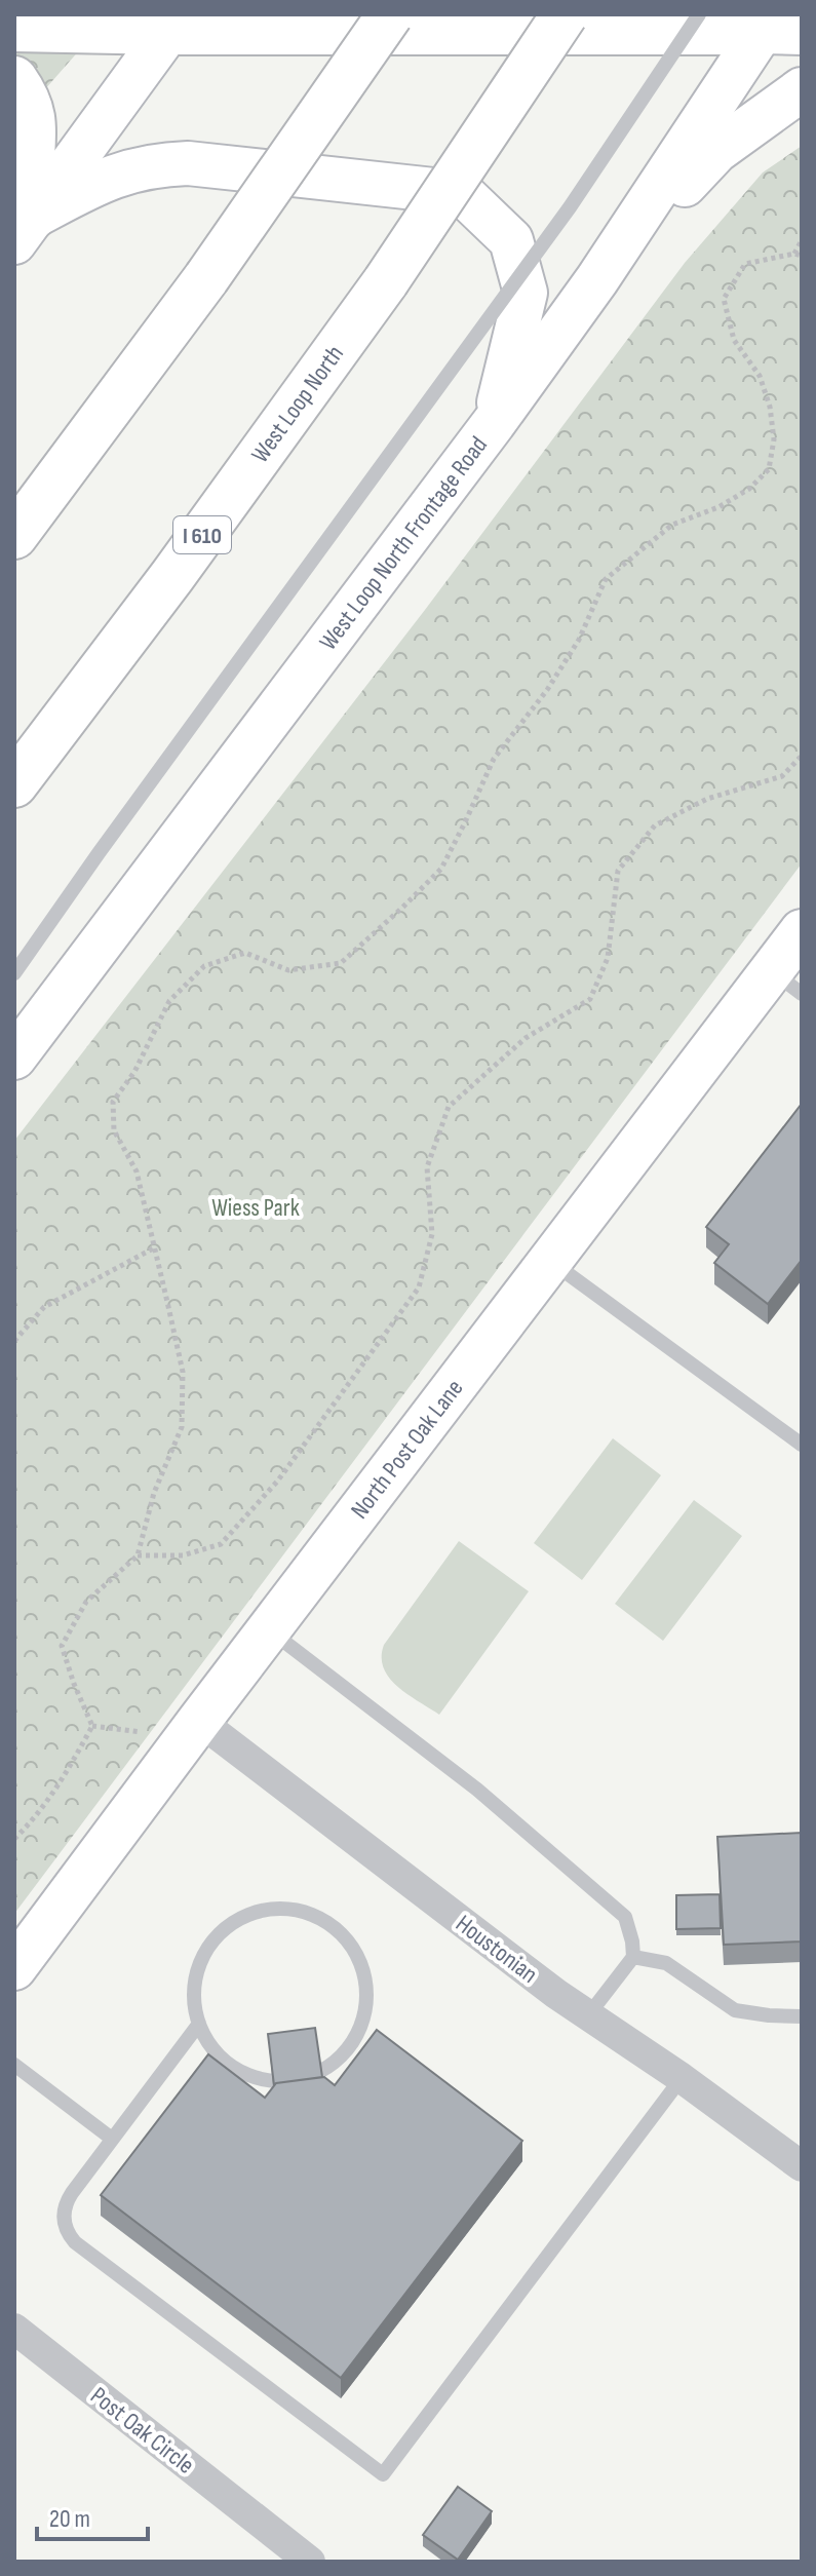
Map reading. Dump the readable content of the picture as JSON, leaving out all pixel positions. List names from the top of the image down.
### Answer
{
  "streets": {
    "main road": [
      "West Loop North",
      "I 610",
      "West Loop North Frontage Road",
      "North Post Oak Lane"
    ],
    "street": ["Houstonian", "Post Oak Circle"]
  },
  "crossings": [
    ["North Post Oak Lane", "Houstonian"]
  ],
  "parks": ["Wiess Park"],
  "scale_bar": "20 m"
}
